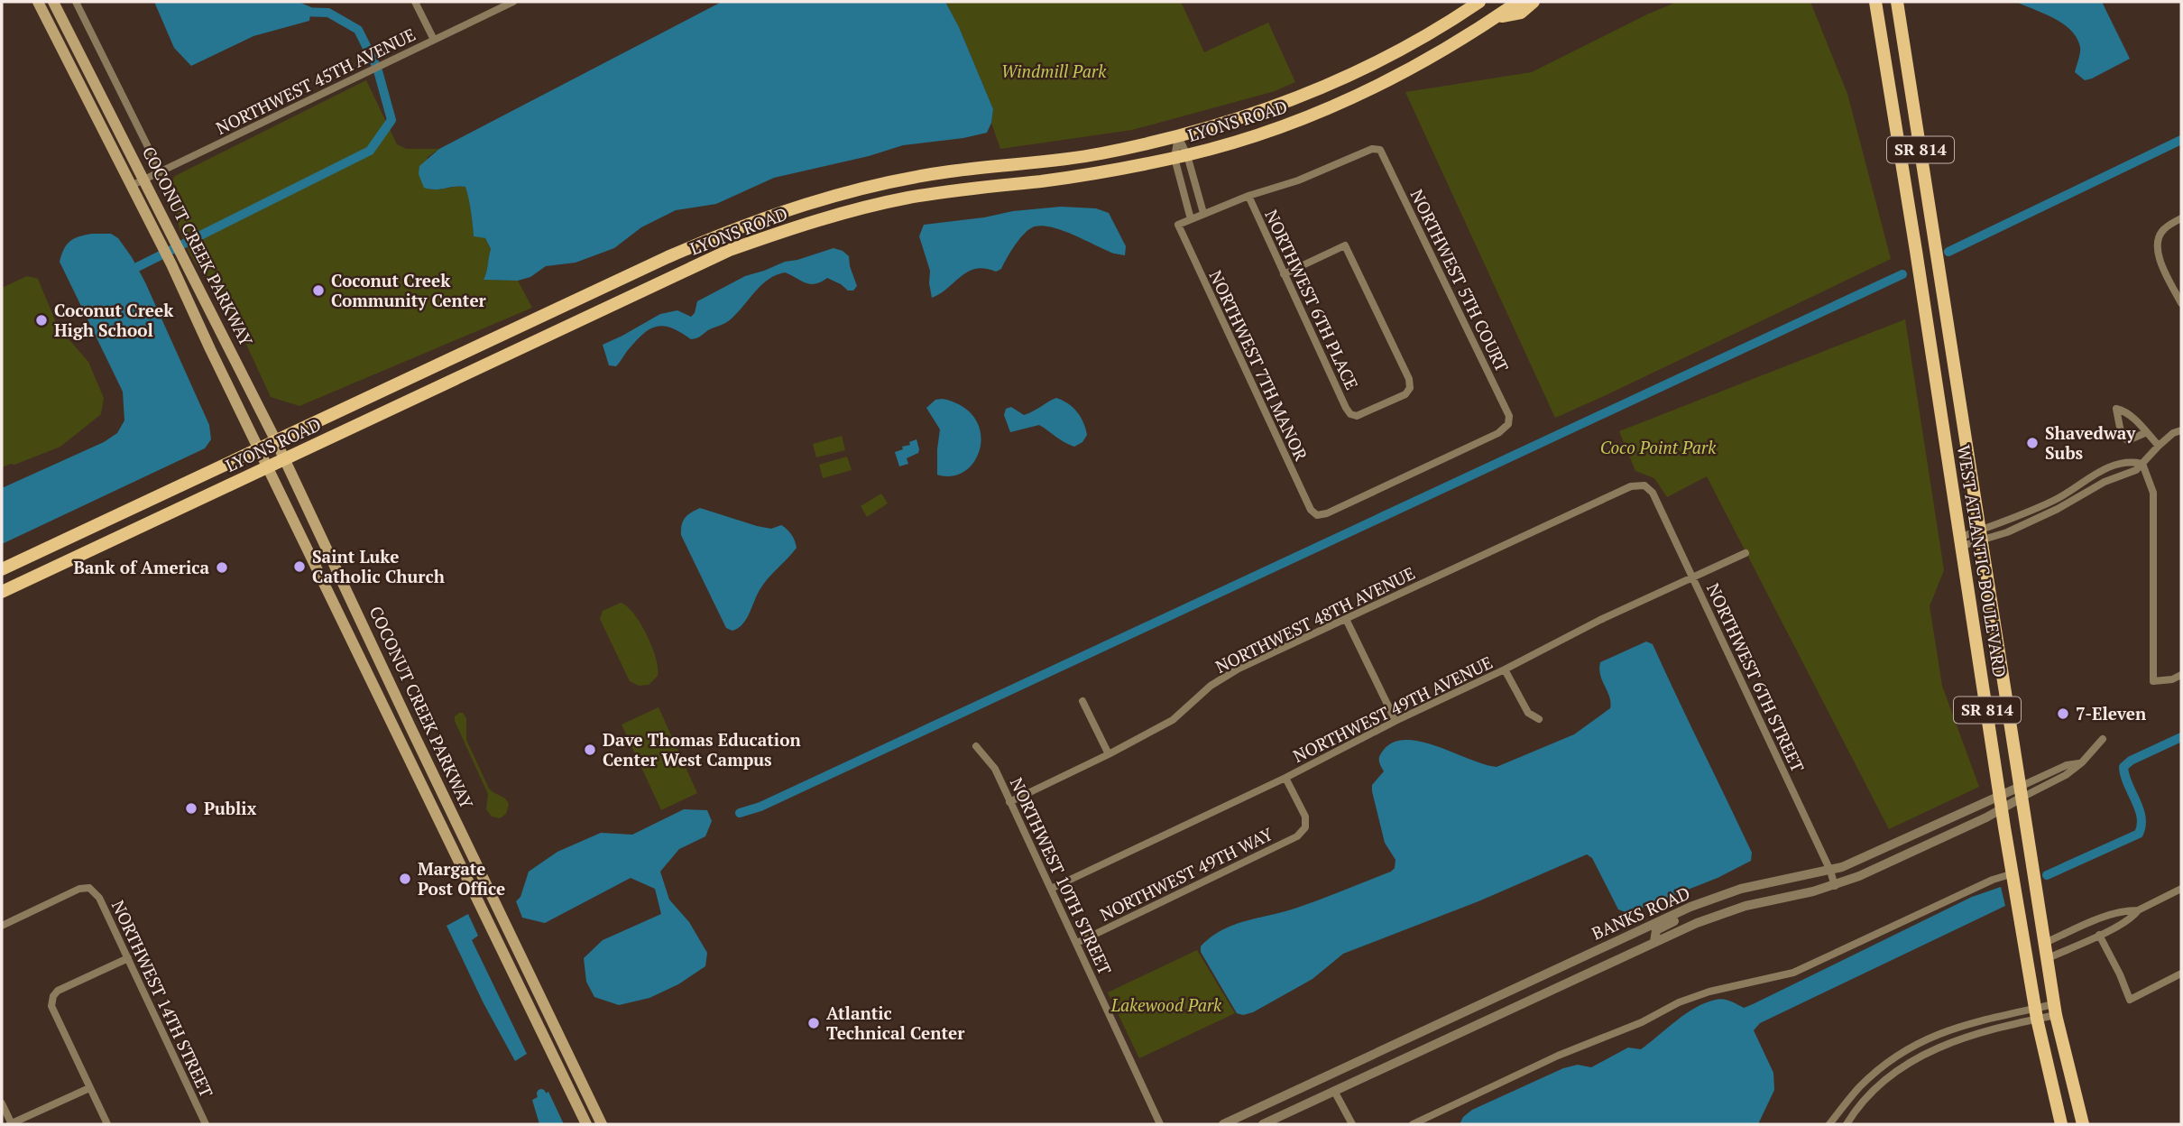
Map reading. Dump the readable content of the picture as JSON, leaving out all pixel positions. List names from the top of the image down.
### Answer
{
  "streets": {
    "main road": [
      "LYONS ROAD",
      "SR 814",
      "COCONUT CREEK PARKWAY",
      "WEST ATLANTIC BOULEVARD"
    ],
    "street": [
      "NORTHWEST 45TH AVENUE",
      "NORTHWEST 5TH COURT",
      "NORTHWEST 6TH PLACE",
      "NORTHWEST 7TH MANOR",
      "NORTHWEST 48TH AVENUE",
      "NORTHWEST 6TH STREET",
      "NORTHWEST 49TH AVENUE",
      "NORTHWEST 49TH WAY",
      "NORTHWEST 10TH STREET",
      "BANKS ROAD",
      "NORTHWEST 14TH STREET"
    ]
  },
  "crossings": [
    ["NORTHWEST 45TH AVENUE", "COCONUT CREEK PARKWAY"],
    ["LYONS ROAD", "COCONUT CREEK PARKWAY"],
    ["NORTHWEST 5TH COURT", "NORTHWEST 6TH PLACE"],
    ["NORTHWEST 5TH COURT", "NORTHWEST 7TH MANOR"],
    ["WEST ATLANTIC BOULEVARD", "BANKS ROAD"],
    ["NORTHWEST 48TH AVENUE", "NORTHWEST 6TH STREET"],
    ["NORTHWEST 48TH AVENUE", "NORTHWEST 10TH STREET"],
    ["NORTHWEST 6TH STREET", "NORTHWEST 49TH AVENUE"],
    ["NORTHWEST 6TH STREET", "BANKS ROAD"],
    ["NORTHWEST 49TH AVENUE", "NORTHWEST 49TH WAY"],
    ["NORTHWEST 49TH AVENUE", "NORTHWEST 10TH STREET"],
    ["NORTHWEST 49TH WAY", "NORTHWEST 10TH STREET"]
  ],
  "parks": ["Windmill Park", "Coco Point Park", "Lakewood Park"],
  "places": [
    "Coconut Creek Community Center",
    "Coconut Creek High School",
    "Shavedway Subs",
    "Saint Luke Catholic Church",
    "Bank of America",
    "7-Eleven",
    "Dave Thomas Education Center West Campus",
    "Publix",
    "Margate Post Office",
    "Atlantic Technical Center"
  ]
}
